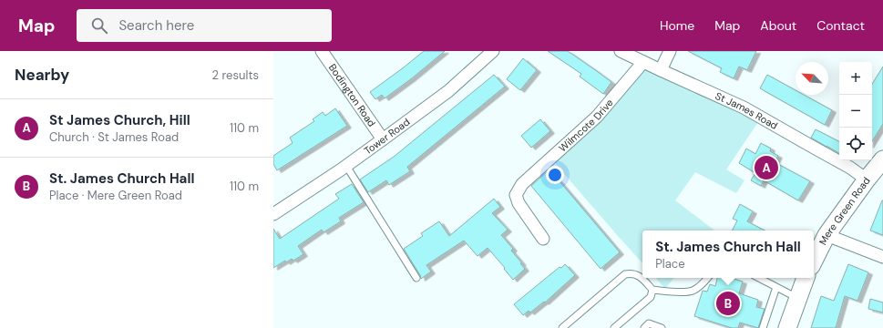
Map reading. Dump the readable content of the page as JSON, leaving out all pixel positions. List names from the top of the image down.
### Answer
{
  "streets": {
    "main road": ["Mere Green Road"],
    "street": [
      "Bodington Road",
      "St James Road",
      "Wilmcote Drive",
      "Tower Road"
    ]
  },
  "crossings": [
    ["Bodington Road", "Tower Road"],
    ["St James Road", "Wilmcote Drive"],
    ["St James Road", "Mere Green Road"]
  ],
  "north": "top left",
  "page": {
    "header": "Map",
    "search": "Search here",
    "nav": [
      "Home",
      "Map",
      "About",
      "Contact"
    ],
    "heading": ["Nearby", "2 results"],
    "map_buttons": ["+", "−"],
    "list": [
      {
        "mark": "A",
        "name": "St James Church, Hill",
        "note": "Church · St James Road",
        "value": "110 m"
      },
      {
        "mark": "B",
        "name": "St. James Church Hall",
        "note": "Place · Mere Green Road",
        "value": "110 m"
      }
    ],
    "pins": ["A", "B"],
    "popup": ["St. James Church Hall", "Place"]
  }
}
